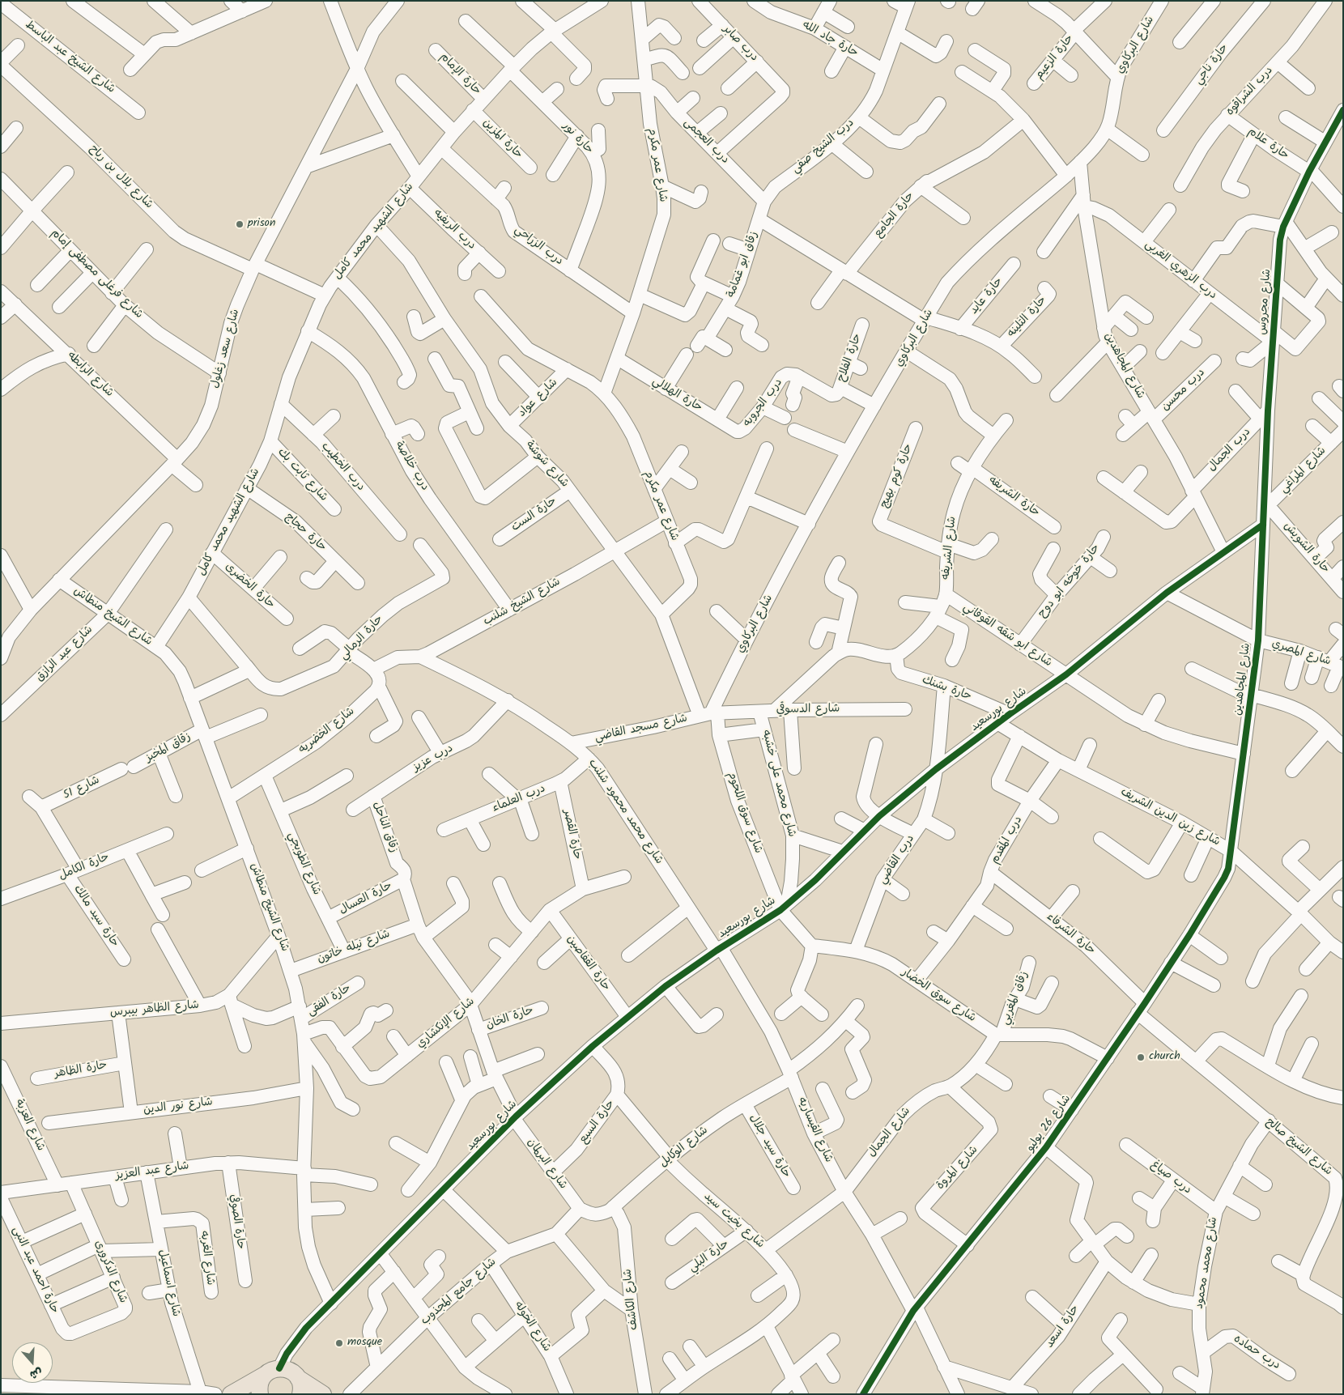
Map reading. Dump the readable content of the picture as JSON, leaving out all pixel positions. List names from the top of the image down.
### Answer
{
  "streets": {
    "street": [
      "حارة جاد الله",
      "درب صابر",
      "شارع البركاوي",
      "شارع الشيخ عبد الباسط",
      "حارة الزعيم",
      "حارة ناجي",
      "حارة الإمام",
      "درب الشراقوه",
      "حارة نور",
      "حارة المزين",
      "درب العجمى",
      "حارة علام",
      "درب الشيخ صفي",
      "شارع عمر مكرم",
      "شارع بلال بن رباح",
      "حارة الجامع",
      "درب الريفيه",
      "شارع الشهيد محمد كامل",
      "درب الزراحي",
      "زقاق ابو غمامة",
      "درب الزهري الغربى",
      "شارع فرغلى مصطفى إمام",
      "حارة عايد",
      "شارع محروس",
      "حارة التلينه",
      "شارع سعد زغلول",
      "حارة الفلاح",
      "شارع المجاهدين",
      "شارع الرابطه",
      "درب محسن",
      "حارة الهلالي",
      "شارع عواد",
      "درب الجروبه",
      "درب الجمال",
      "شارع شوشة",
      "درب خلاصة",
      "درب الخطيب",
      "شارع المراغي",
      "شارع ثابت بك",
      "حارة كوم بهيج",
      "حارة الشريفه",
      "حارة الست",
      "حارة حجاج",
      "شارع الشريفه",
      "حارة الشويش",
      "حارة خوخه ابو دوح",
      "حارة الخضرى",
      "شارع الشيخ شلنب",
      "شارع الشيخ منطاش",
      "شارع ابو شقه القوقاني",
      "حارة الرمالي",
      "شارع المصري",
      "شارع عبد الرازق",
      "حارة بشنك",
      "شارع الدسوقي",
      "شارع بورسعيد",
      "شارع مسجد القاضي",
      "شارع الخضريه",
      "زقاق المخبز",
      "درب عزيز",
      "شارع محمد على خشبه",
      "شارع 51",
      "درب العلماء",
      "شارع محمد محمود شلنب",
      "شارع سوق اللحوم",
      "شارع زين الدين الشريف",
      "زقاق الناحل",
      "حارة القصر",
      "درب المقدم",
      "درب القاضي",
      "شارع الطوبجي",
      "حارة الكامل",
      "حارة العسال",
      "حارة سيد مالك",
      "حارة الشرفاء",
      "شارع نيله خاتون",
      "حارة القفاصين",
      "شارع سوق الخضار",
      "زقاق المغربي",
      "حارة الفقى",
      "شارع الظاهر بيبرس",
      "حارة الخان",
      "شارع الإنكشاري",
      "حارة الظاهر",
      "شارع نور الدين",
      "حارة السبع",
      "شارع 26 يوليو",
      "شارع العزبة",
      "شارع القيساريه",
      "شارع الجمال",
      "حارة سيد جلال",
      "شارع الوكايل",
      "شارع الشيخ صالح",
      "شارع البرلمان",
      "شارع المروة",
      "شارع عبد العزيز",
      "درب صياغ",
      "شارع بخيت سيد",
      "حارة الصوفي",
      "حارة البلي",
      "شارع الغربه",
      "شارع محمد محمود",
      "حارة احمد عبد النبى",
      "شارع الدكرورى",
      "شارع اسماعيل",
      "شارع جامع المجذوب",
      "شارع الكاشف",
      "شارع الخوله",
      "حارة اسعد",
      "درب حماده"
    ]
  },
  "crossings": [
    ["حارة جاد الله", "درب الشيخ صفي"],
    ["درب صابر", "درب العجمى"],
    ["شارع البركاوي", "شارع المجاهدين"],
    ["شارع البركاوي", "درب الجروبه"],
    ["شارع البركاوي", "شارع شوشة"],
    ["شارع البركاوي", "شارع الدسوقي"],
    ["شارع البركاوي", "شارع مسجد القاضي"],
    ["شارع البركاوي", "شارع سوق اللحوم"],
    ["حارة الإمام", "شارع الشهيد محمد كامل"],
    ["درب الشراقوه", "حارة علام"],
    ["حارة نور", "شارع الشهيد محمد كامل"],
    ["حارة نور", "درب الزراحي"],
    ["حارة المزين", "شارع الشهيد محمد كامل"],
    ["درب العجمى", "درب الشيخ صفي"],
    ["درب العجمى", "شارع عمر مكرم"],
    ["حارة علام", "شارع محروس"],
    ["درب الشيخ صفي", "زقاق ابو غمامة"],
    ["شارع عمر مكرم", "درب الزراحي"],
    ["شارع عمر مكرم", "حارة الهلالي"],
    ["شارع عمر مكرم", "شارع عواد"],
    ["شارع عمر مكرم", "شارع شوشة"],
    ["شارع عمر مكرم", "شارع الشيخ شلنب"],
    ["شارع بلال بن رباح", "شارع الشهيد محمد كامل"],
    ["شارع بلال بن رباح", "شارع سعد زغلول"],
    ["درب الريفيه", "شارع الشهيد محمد كامل"],
    ["شارع الشهيد محمد كامل", "درب الزراحي"],
    ["شارع الشهيد محمد كامل", "شارع شوشة"],
    ["شارع الشهيد محمد كامل", "درب خلاصة"],
    ["شارع الشهيد محمد كامل", "درب الخطيب"],
    ["شارع الشهيد محمد كامل", "شارع ثابت بك"],
    ["شارع الشهيد محمد كامل", "حارة حجاج"],
    ["شارع الشهيد محمد كامل", "حارة الخضرى"],
    ["شارع الشهيد محمد كامل", "شارع الشيخ منطاش"],
    ["درب الزهري الغربى", "شارع محروس"],
    ["درب الزهري الغربى", "شارع المجاهدين"],
    ["شارع فرغلى مصطفى إمام", "شارع سعد زغلول"],
    ["شارع محروس", "شارع المجاهدين"],
    ["شارع محروس", "درب الجمال"],
    ["شارع محروس", "شارع المراغي"],
    ["شارع محروس", "حارة الشويش"],
    ["شارع سعد زغلول", "شارع الرابطه"],
    ["شارع سعد زغلول", "شارع الشيخ منطاش"],
    ["حارة الفلاح", "درب الجروبه"],
    ["شارع المجاهدين", "درب محسن"],
    ["شارع المجاهدين", "درب الجمال"],
    ["شارع المجاهدين", "شارع المراغي"],
    ["شارع المجاهدين", "حارة الشويش"],
    ["شارع المجاهدين", "شارع ابو شقه القوقاني"],
    ["شارع المجاهدين", "شارع المصري"],
    ["شارع المجاهدين", "شارع بورسعيد"],
    ["شارع المجاهدين", "شارع زين الدين الشريف"],
    ["شارع المجاهدين", "شارع 26 يوليو"],
    ["حارة الهلالي", "درب الجروبه"],
    ["شارع عواد", "شارع شوشة"],
    ["شارع شوشة", "حارة الست"],
    ["شارع شوشة", "شارع الشيخ شلنب"],
    ["شارع شوشة", "شارع الدسوقي"],
    ["شارع شوشة", "شارع مسجد القاضي"],
    ["شارع شوشة", "شارع سوق اللحوم"],
    ["درب خلاصة", "شارع الشيخ شلنب"],
    ["شارع المراغي", "حارة الشويش"],
    ["حارة كوم بهيج", "شارع الشريفه"],
    ["حارة الشريفه", "شارع الشريفه"],
    ["شارع الشريفه", "شارع ابو شقه القوقاني"],
    ["حارة خوخه ابو دوح", "شارع ابو شقه القوقاني"],
    ["شارع الشيخ شلنب", "شارع محمد محمود شلنب"],
    ["شارع الشيخ منطاش", "شارع عبد الرازق"],
    ["شارع الشيخ منطاش", "شارع بورسعيد"],
    ["شارع الشيخ منطاش", "شارع الخضريه"],
    ["شارع الشيخ منطاش", "زقاق المخبز"],
    ["شارع الشيخ منطاش", "شارع نيله خاتون"],
    ["شارع الشيخ منطاش", "حارة الفقى"],
    ["شارع الشيخ منطاش", "شارع الظاهر بيبرس"],
    ["شارع الشيخ منطاش", "شارع الإنكشاري"],
    ["شارع الشيخ منطاش", "شارع نور الدين"],
    ["شارع الشيخ منطاش", "شارع عبد العزيز"],
    ["شارع ابو شقه القوقاني", "شارع بورسعيد"],
    ["شارع المصري", "شارع بورسعيد"],
    ["حارة بشنك", "شارع بورسعيد"],
    ["حارة بشنك", "درب القاضي"],
    ["شارع الدسوقي", "شارع مسجد القاضي"],
    ["شارع الدسوقي", "شارع محمد على خشبه"],
    ["شارع الدسوقي", "شارع سوق اللحوم"],
    ["شارع بورسعيد", "شارع محمد على خشبه"],
    ["شارع بورسعيد", "شارع محمد محمود شلنب"],
    ["شارع بورسعيد", "شارع سوق اللحوم"],
    ["شارع بورسعيد", "شارع زين الدين الشريف"],
    ["شارع بورسعيد", "درب القاضي"],
    ["شارع بورسعيد", "حارة القفاصين"],
    ["شارع بورسعيد", "حارة السبع"],
    ["شارع بورسعيد", "شارع القيساريه"],
    ["شارع بورسعيد", "شارع البرلمان"],
    ["شارع مسجد القاضي", "شارع محمد محمود شلنب"],
    ["شارع مسجد القاضي", "شارع سوق اللحوم"],
    ["شارع الخضريه", "شارع الطوبجي"],
    ["زقاق المخبز", "شارع 51"],
    ["درب عزيز", "شارع محمد محمود شلنب"],
    ["درب عزيز", "زقاق الناحل"],
    ["شارع محمد على خشبه", "شارع سوق اللحوم"],
    ["شارع 51", "حارة سيد مالك"],
    ["درب العلماء", "شارع محمد محمود شلنب"],
    ["درب العلماء", "حارة القصر"],
    ["شارع محمد محمود شلنب", "شارع القيساريه"],
    ["شارع زين الدين الشريف", "درب المقدم"],
    ["شارع زين الدين الشريف", "شارع 26 يوليو"],
    ["زقاق الناحل", "حارة العسال"],
    ["زقاق الناحل", "شارع البرلمان"],
    ["حارة القصر", "شارع الإنكشاري"],
    ["درب المقدم", "حارة الشرفاء"],
    ["درب المقدم", "شارع سوق الخضار"],
    ["درب القاضي", "شارع سوق الخضار"],
    ["شارع الطوبجي", "حارة العسال"],
    ["شارع الطوبجي", "شارع نيله خاتون"],
    ["حارة الكامل", "حارة سيد مالك"],
    ["حارة العسال", "شارع البرلمان"],
    ["حارة الشرفاء", "شارع 26 يوليو"],
    ["حارة الشرفاء", "شارع الشيخ صالح"],
    ["شارع نيله خاتون", "شارع البرلمان"],
    ["حارة القفاصين", "شارع الإنكشاري"],
    ["شارع سوق الخضار", "زقاق المغربي"],
    ["شارع سوق الخضار", "شارع الجمال"],
    ["زقاق المغربي", "شارع الجمال"],
    ["حارة الفقى", "شارع الظاهر بيبرس"],
    ["حارة الخان", "شارع البرلمان"],
    ["شارع الإنكشاري", "شارع البرلمان"],
    ["حارة السبع", "شارع البرلمان"],
    ["حارة السبع", "شارع بخيت سيد"],
    ["شارع 26 يوليو", "شارع القيساريه"],
    ["شارع 26 يوليو", "شارع الشيخ صالح"],
    ["شارع 26 يوليو", "شارع المروة"],
    ["شارع العزبة", "شارع عبد العزيز"],
    ["شارع القيساريه", "شارع الجمال"],
    ["شارع القيساريه", "شارع الوكايل"],
    ["شارع الجمال", "شارع المروة"],
    ["شارع الجمال", "شارع بخيت سيد"],
    ["حارة سيد جلال", "شارع الوكايل"],
    ["شارع الوكايل", "شارع البرلمان"],
    ["شارع الوكايل", "شارع بخيت سيد"],
    ["شارع الوكايل", "شارع جامع المجذوب"],
    ["شارع الوكايل", "شارع الكاشف"],
    ["شارع الشيخ صالح", "شارع محمد محمود"],
    ["شارع البرلمان", "شارع جامع المجذوب"],
    ["شارع عبد العزيز", "حارة الصوفي"],
    ["شارع عبد العزيز", "شارع الدكرورى"],
    ["شارع عبد العزيز", "شارع اسماعيل"],
    ["درب صياغ", "شارع محمد محمود"],
    ["شارع بخيت سيد", "حارة البلي"],
    ["شارع الغربه", "شارع اسماعيل"],
    ["شارع محمد محمود", "درب حماده"],
    ["حارة احمد عبد النبى", "شارع الدكرورى"],
    ["شارع جامع المجذوب", "شارع الخوله"]
  ],
  "places": ["prison", "church", "mosque"],
  "north": "bottom"
}
